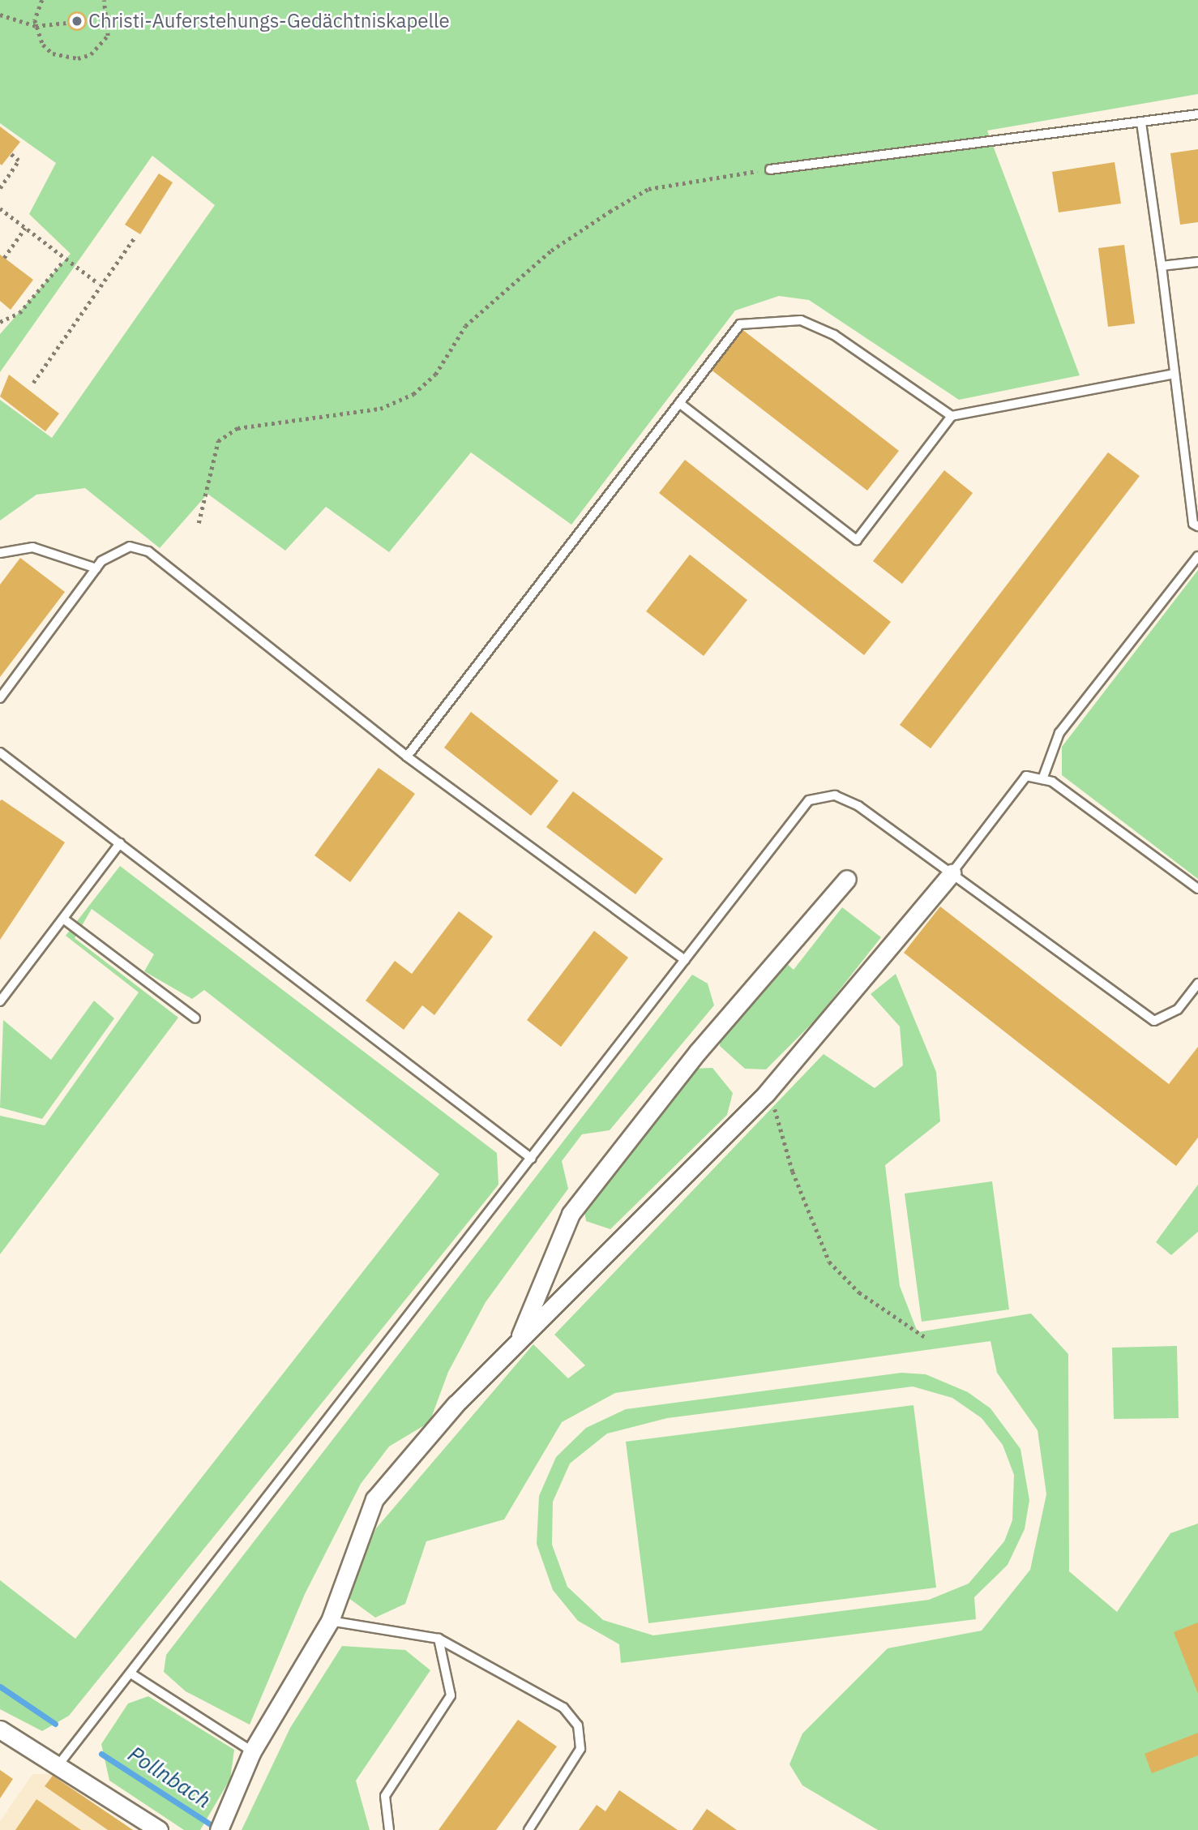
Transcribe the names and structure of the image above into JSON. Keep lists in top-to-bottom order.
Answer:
{
  "water": ["Pollnbach"],
  "places": ["Christi-Auferstehungs-Gedächtniskapelle"]
}
